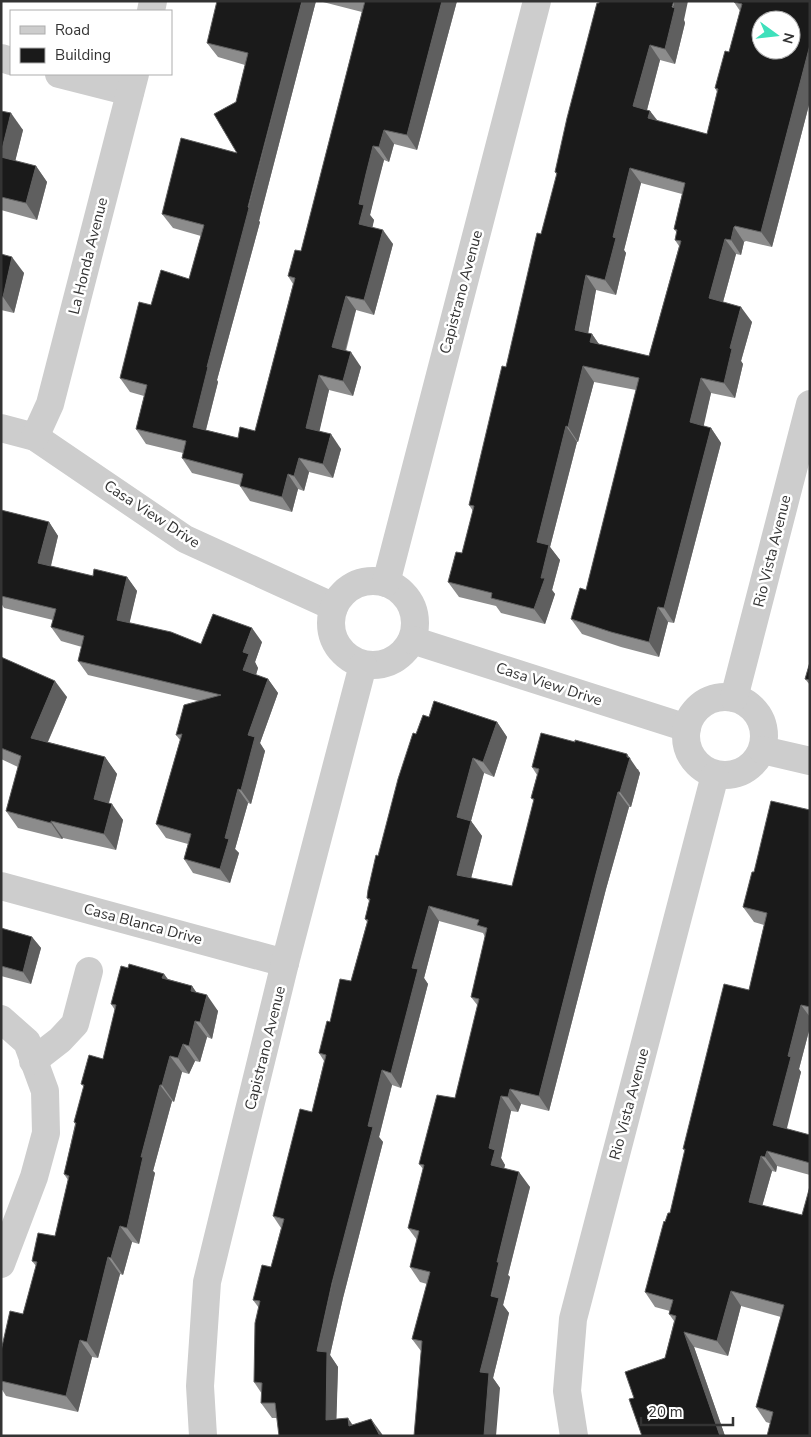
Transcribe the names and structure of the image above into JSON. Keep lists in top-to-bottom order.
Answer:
{
  "streets": {
    "street": [
      "La Honda Avenue",
      "Capistrano Avenue",
      "Casa View Drive",
      "Rio Vista Avenue",
      "Casa Blanca Drive"
    ]
  },
  "crossings": [
    ["La Honda Avenue", "Casa View Drive"],
    ["Capistrano Avenue", "Casa View Drive"],
    ["Capistrano Avenue", "Casa Blanca Drive"],
    ["Casa View Drive", "Rio Vista Avenue"]
  ],
  "legend": ["Road", "Building"],
  "scale_bar": "20 m",
  "north": "right"
}
